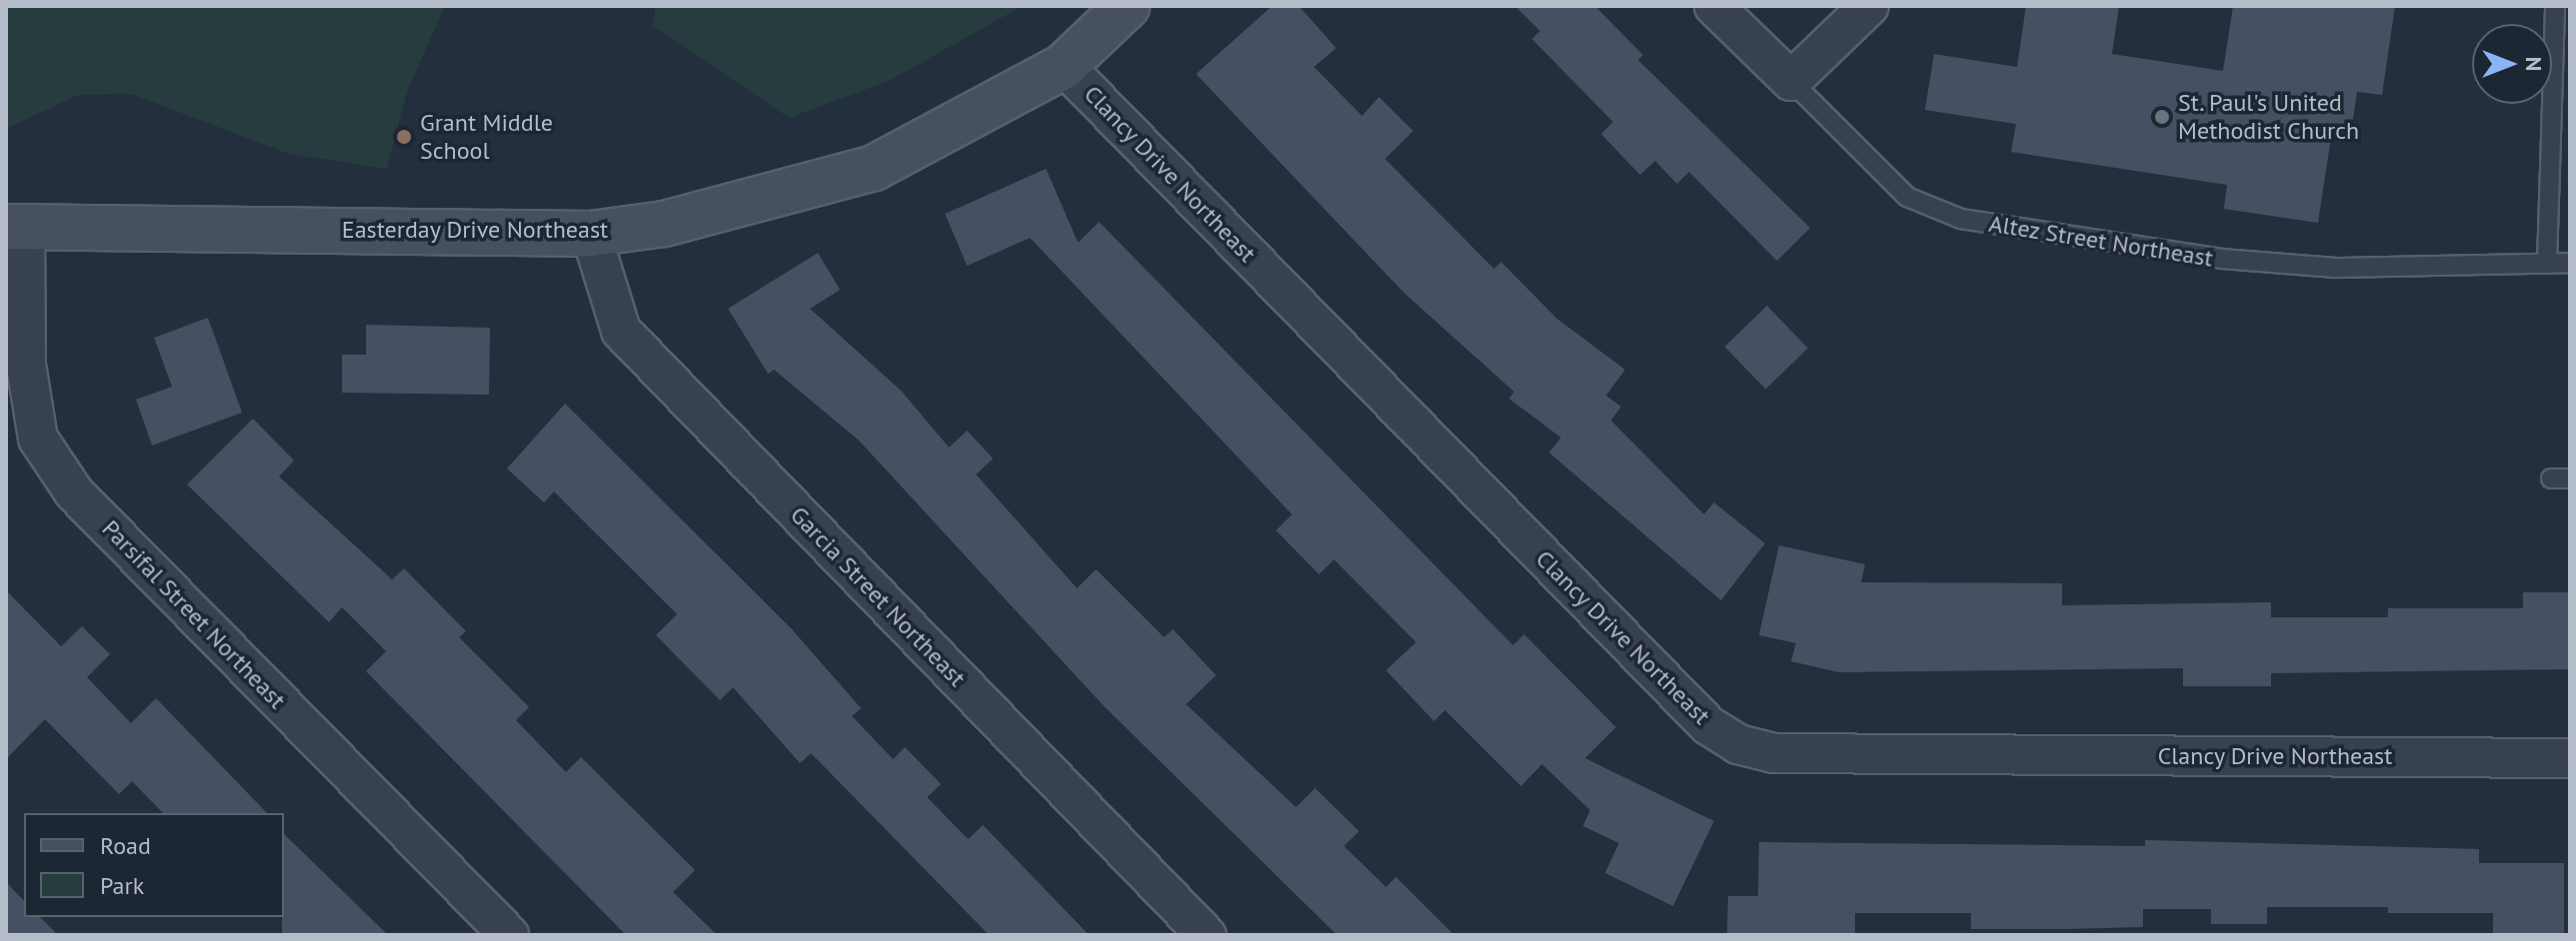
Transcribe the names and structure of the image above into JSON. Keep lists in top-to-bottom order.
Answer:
{
  "streets": {
    "street": [
      "Clancy Drive Northeast",
      "Easterday Drive Northeast",
      "Altez Street Northeast",
      "Garcia Street Northeast",
      "Parsifal Street Northeast"
    ]
  },
  "crossings": [
    ["Clancy Drive Northeast", "Easterday Drive Northeast"],
    ["Easterday Drive Northeast", "Garcia Street Northeast"],
    ["Easterday Drive Northeast", "Parsifal Street Northeast"]
  ],
  "places": ["St. Paul's United Methodist Church", "Grant Middle School"],
  "legend": ["Road", "Park"],
  "north": "right"
}
